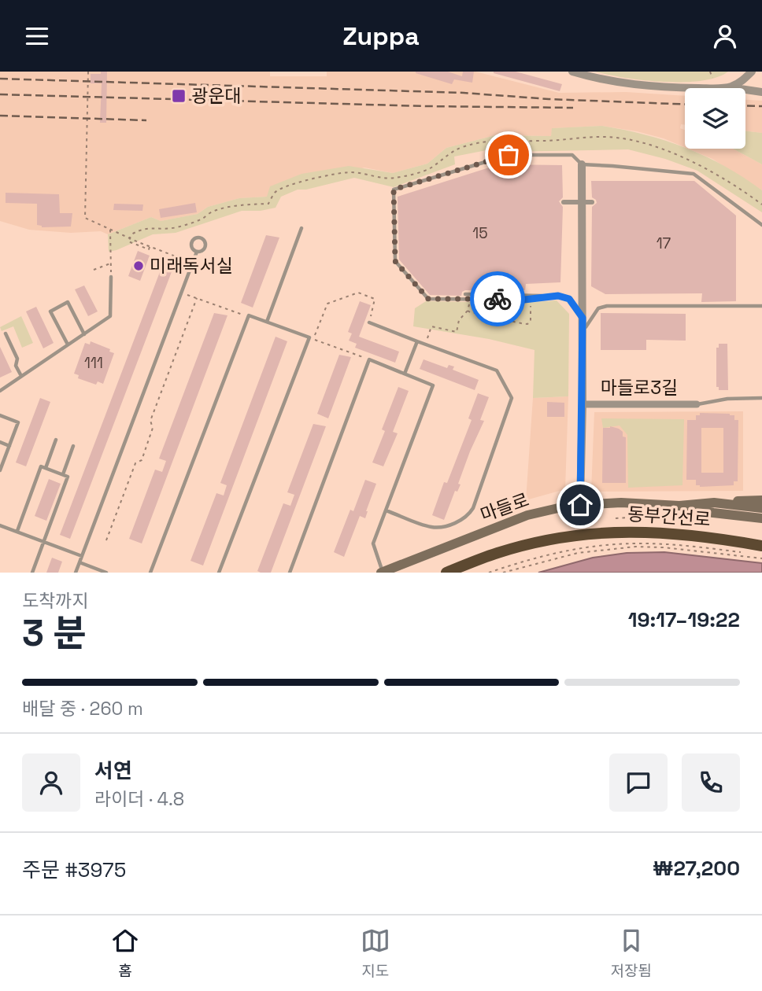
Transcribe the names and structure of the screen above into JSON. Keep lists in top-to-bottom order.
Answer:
{
  "streets": {
    "highway": ["동부간선로"],
    "main road": ["마들로"],
    "street": ["마들로3길"]
  },
  "crossings": [
    ["마들로3길", "마들로"]
  ],
  "places": {
    "transit": ["광운대"],
    "other": ["미래독서실"]
  },
  "house_numbers": ["15", "17", "111"],
  "page": {
    "header": "Zuppa",
    "heading": ["3 분", "도착까지", "19:17–19:22"],
    "panel": [
      "서연",
      "라이더 · 4.8",
      "주문 #3975",
      "₩27,200"
    ],
    "bar": "배달 중 · 260 m",
    "tabs": ["홈", "지도", "저장됨"]
  }
}
